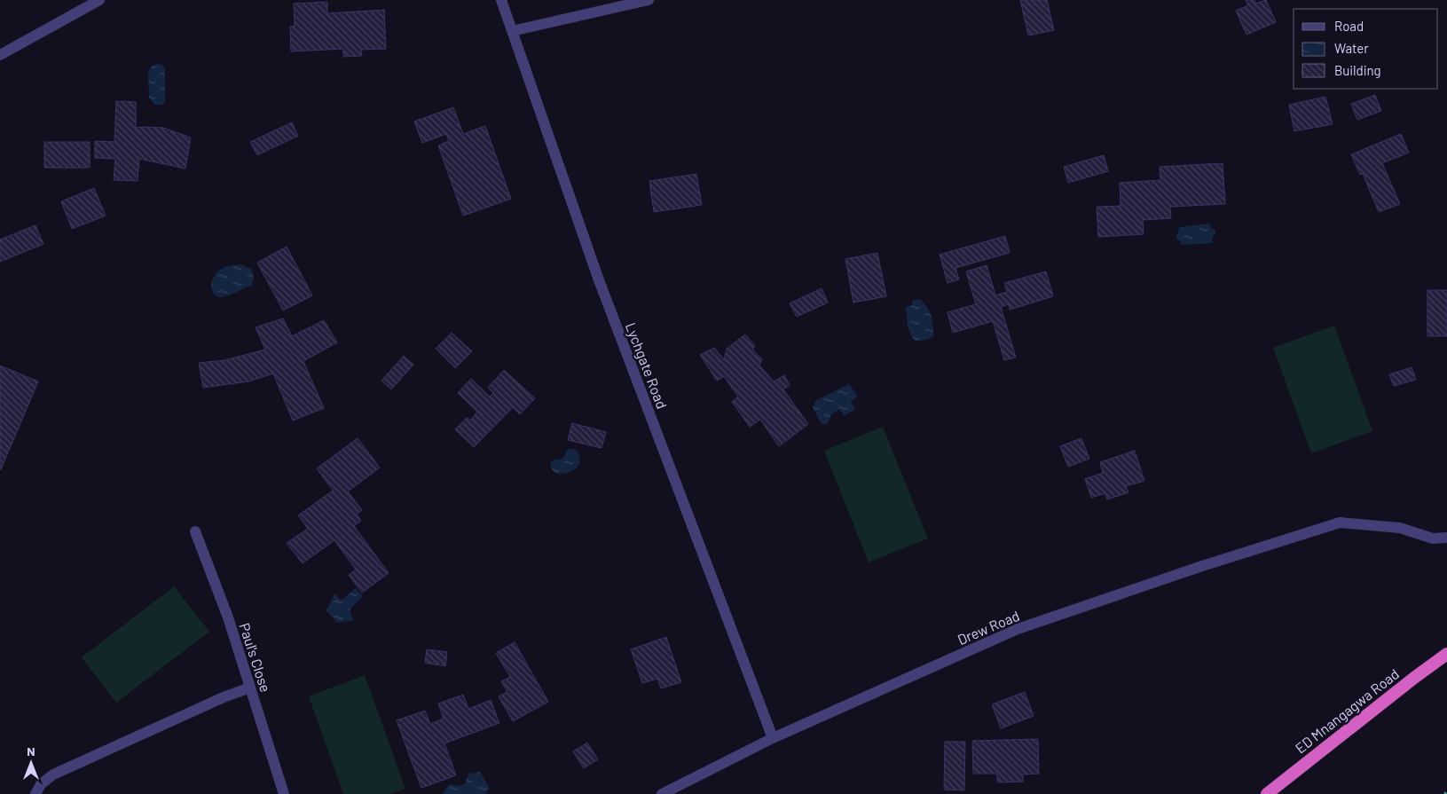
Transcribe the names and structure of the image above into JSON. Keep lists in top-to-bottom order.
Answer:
{
  "streets": {
    "highway": ["ED Mnangagwa Road"],
    "street": ["Lychgate Road", "Drew Road", "Paul's Close"]
  },
  "crossings": [
    ["Lychgate Road", "Drew Road"]
  ],
  "legend": ["Road", "Water", "Building"],
  "north": "top"
}
